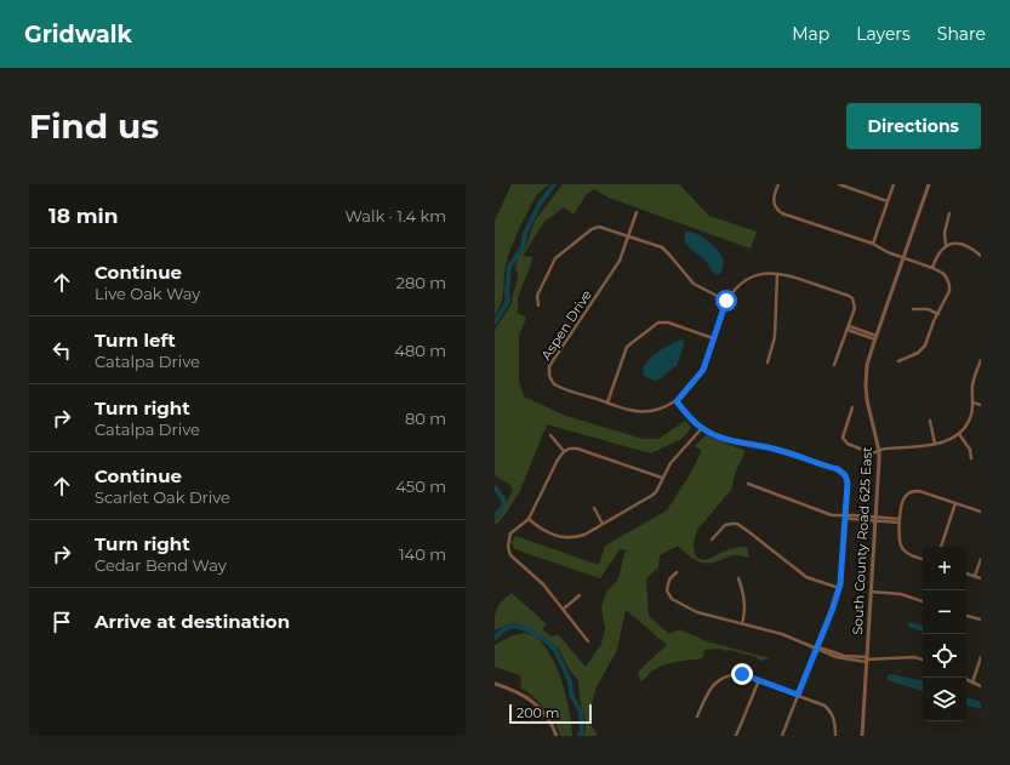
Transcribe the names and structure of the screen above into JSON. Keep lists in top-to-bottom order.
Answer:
{
  "streets": {
    "street": ["Aspen Drive", "South County Road 625 East"]
  },
  "scale_bar": "200 m",
  "page": {
    "header": "Gridwalk",
    "nav": ["Map", "Layers", "Share"],
    "buttons": "Directions",
    "title": "Find us",
    "heading": ["18 min", "Walk · 1.4 km"],
    "list": [
      ["Continue", "Live Oak Way", "280 m"],
      ["Turn left", "Catalpa Drive", "480 m"],
      ["Turn right", "Catalpa Drive", "80 m"],
      ["Continue", "Scarlet Oak Drive", "450 m"],
      ["Turn right", "Cedar Bend Way", "140 m"],
      "Arrive at destination"
    ],
    "map_buttons": ["+", "−"],
    "scale": "200 m"
  }
}
